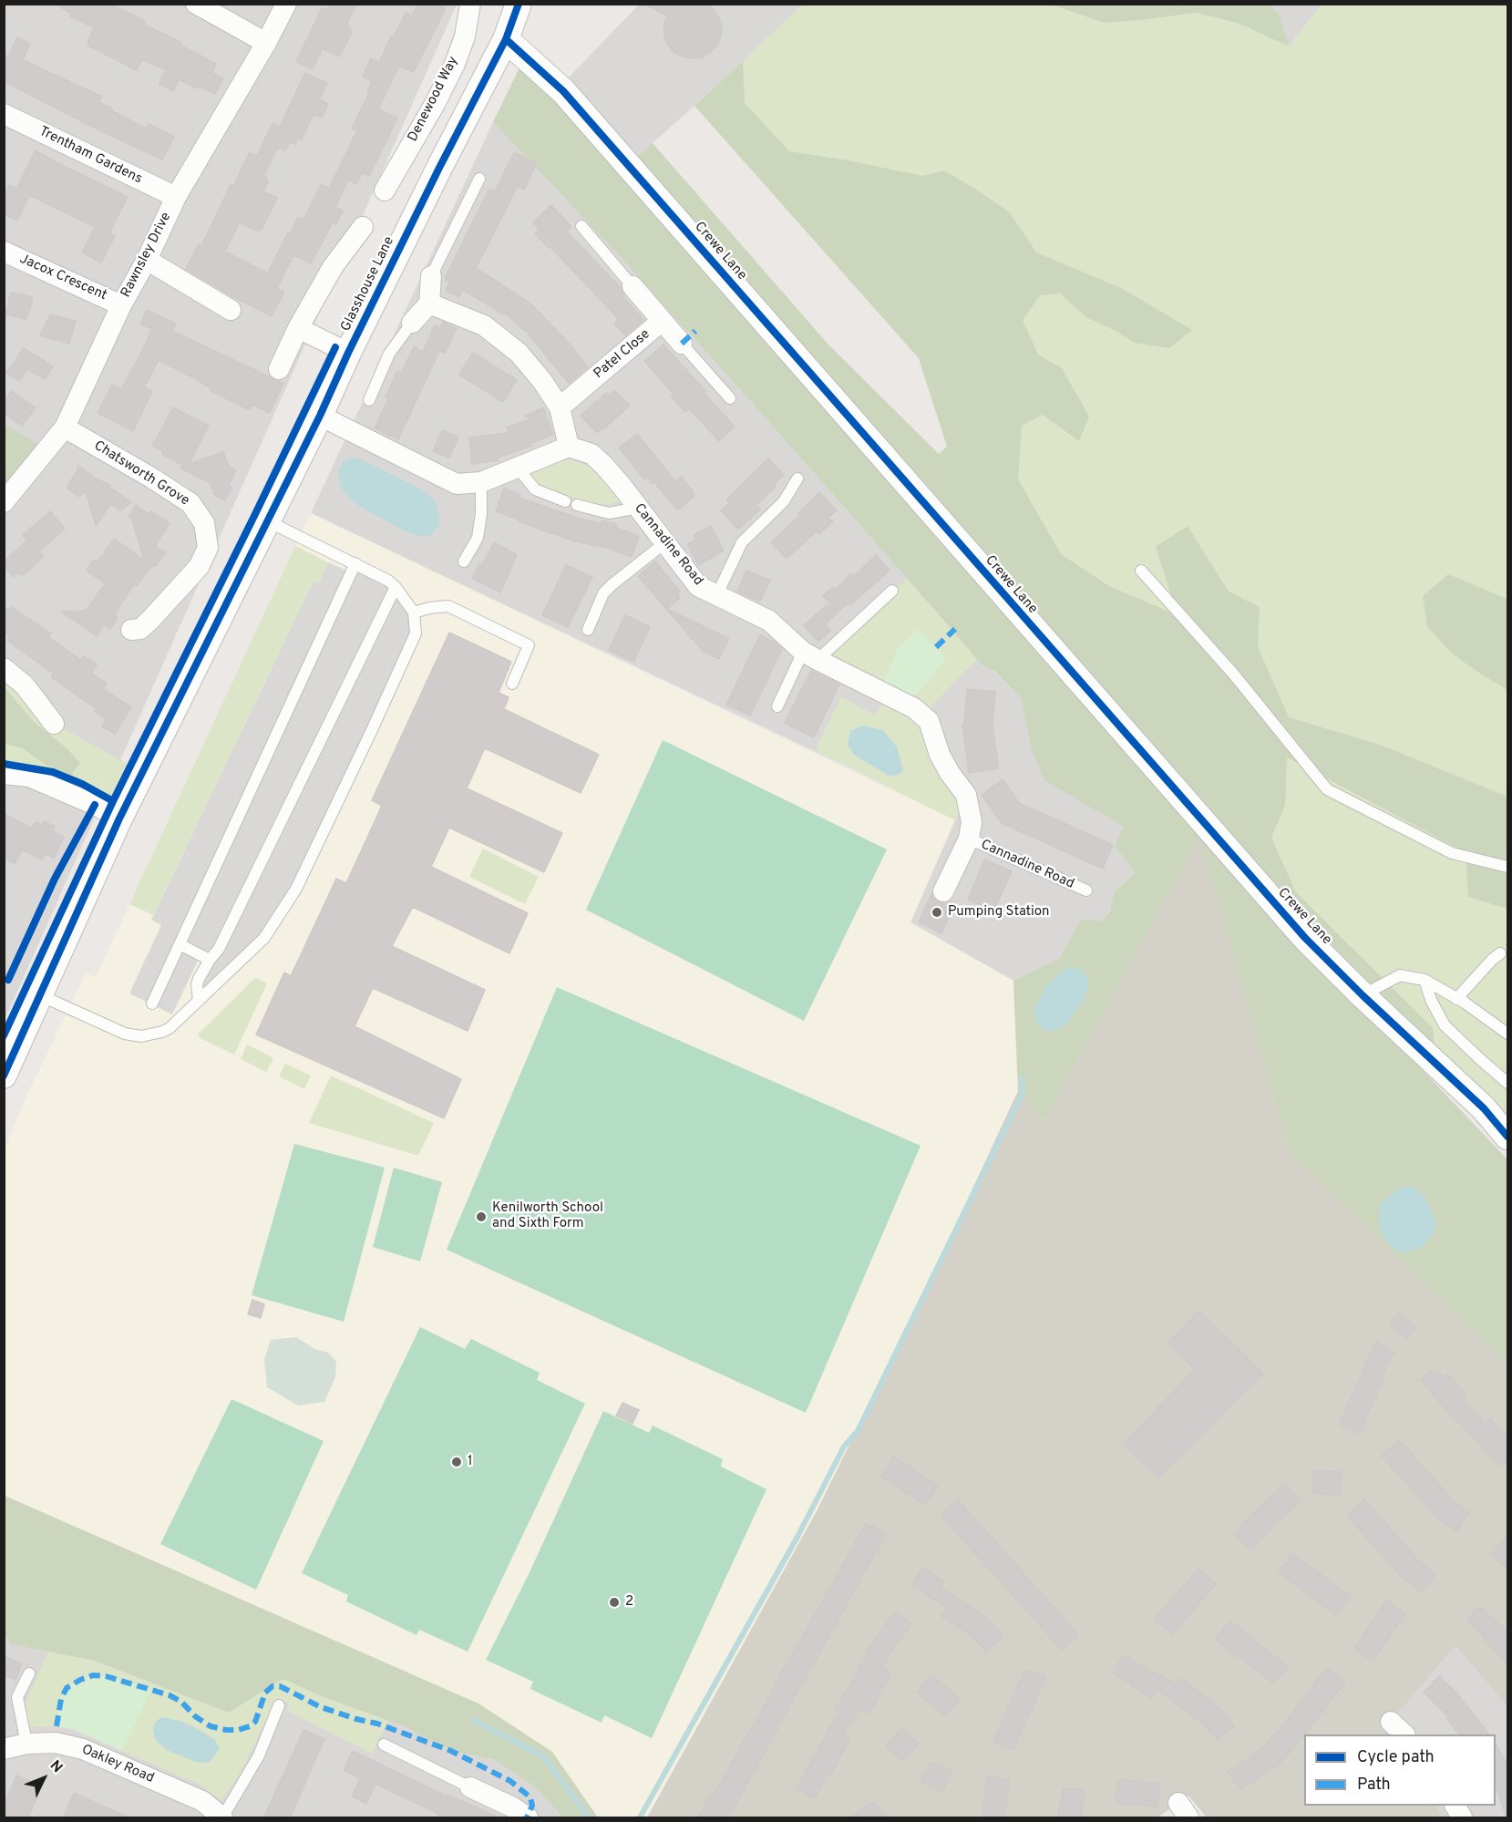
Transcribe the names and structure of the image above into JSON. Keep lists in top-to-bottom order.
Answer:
{
  "streets": {
    "street": [
      "Denewood Way",
      "Trentham Gardens",
      "Crewe Lane",
      "Rawnsley Drive",
      "Jacox Crescent",
      "Glasshouse Lane",
      "Patel Close",
      "Chatsworth Grove",
      "Cannadine Road",
      "Oakley Road"
    ]
  },
  "crossings": [
    ["Trentham Gardens", "Rawnsley Drive"],
    ["Crewe Lane", "Glasshouse Lane"],
    ["Rawnsley Drive", "Jacox Crescent"],
    ["Rawnsley Drive", "Chatsworth Grove"]
  ],
  "places": [
    "Pumping Station",
    "Kenilworth School and Sixth Form",
    "1",
    "2"
  ],
  "legend": ["Cycle path", "Path"],
  "north": "top right"
}
